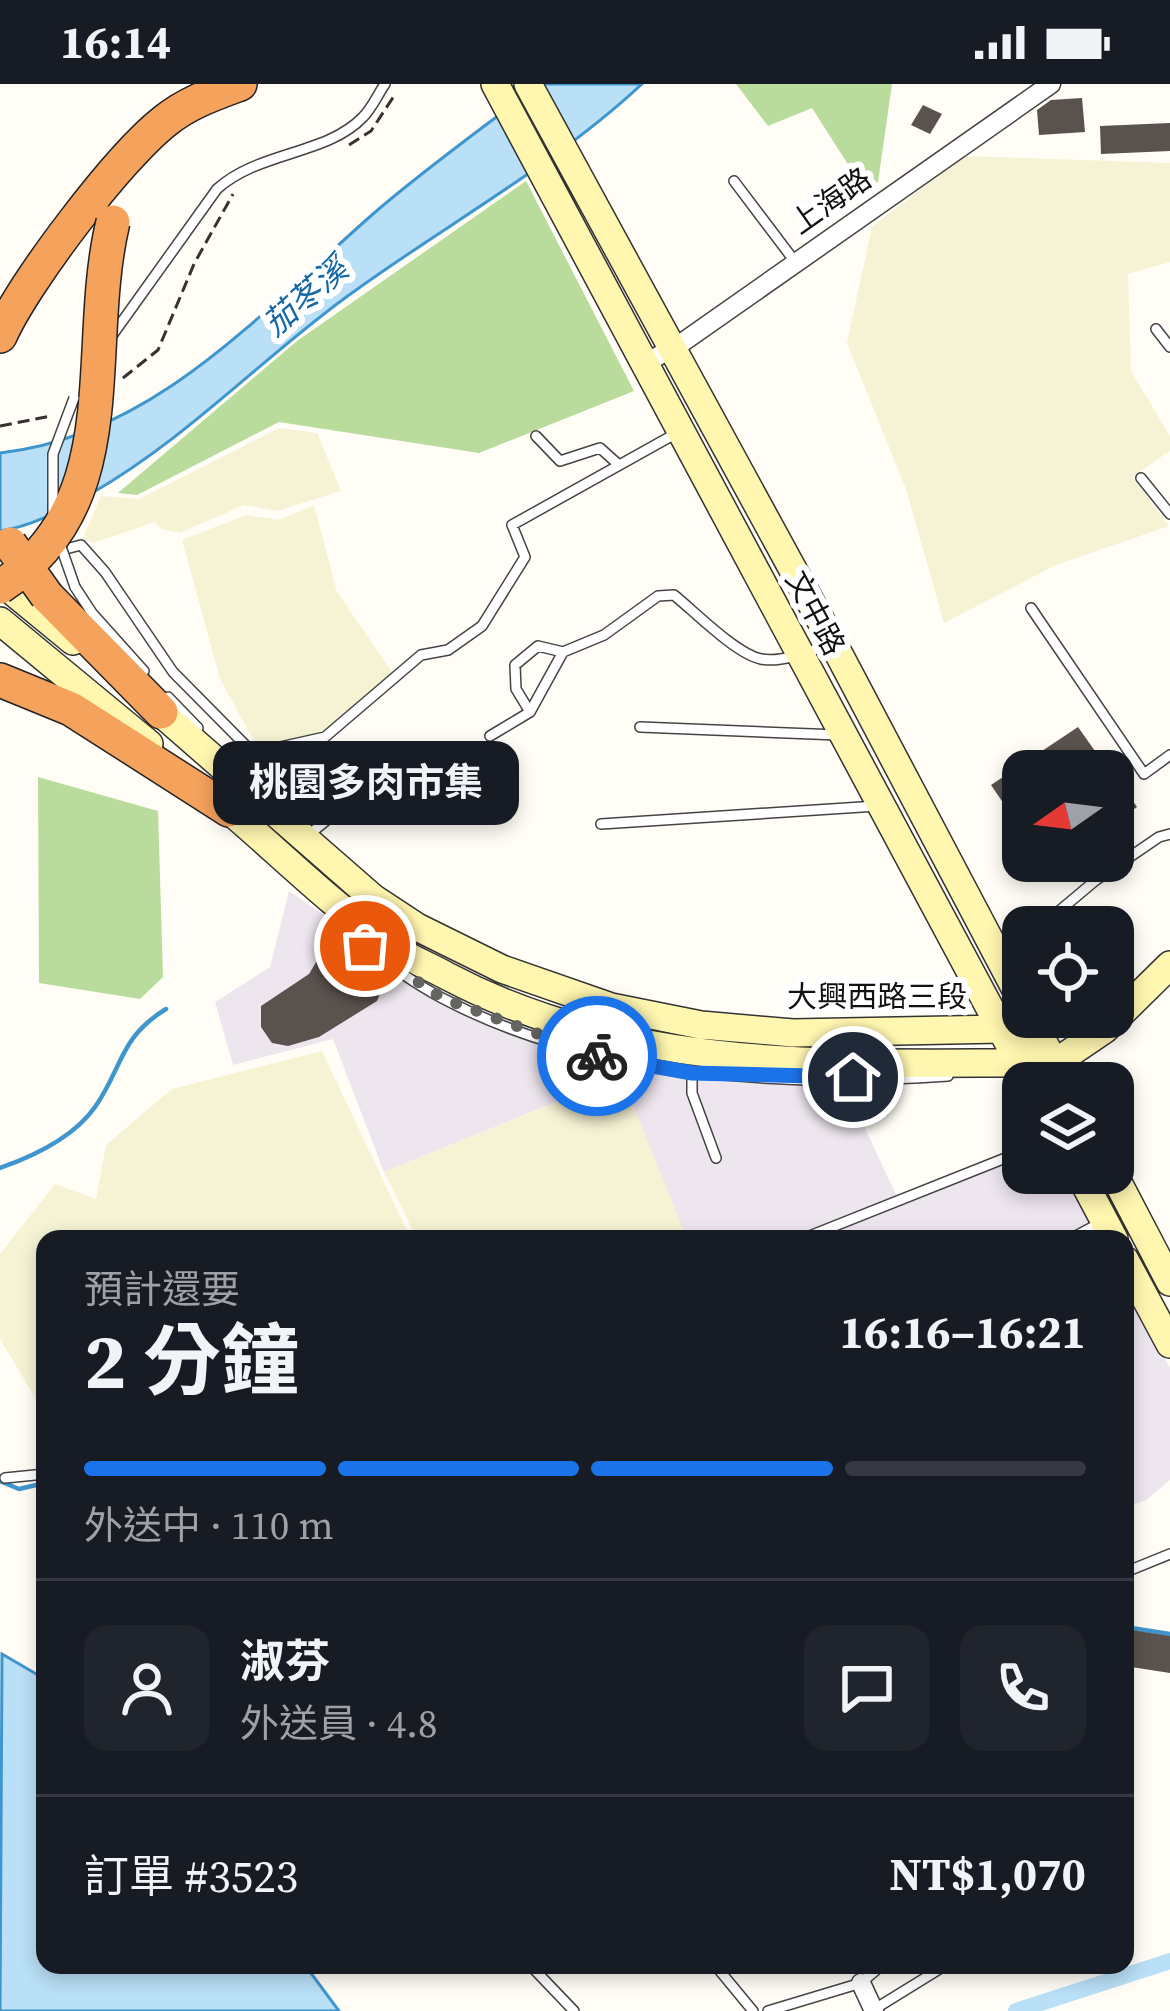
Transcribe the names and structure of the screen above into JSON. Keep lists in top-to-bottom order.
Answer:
{
  "streets": {
    "street": ["上海路", "文中路", "大興西路三段"]
  },
  "crossings": [
    ["上海路", "文中路"],
    ["文中路", "大興西路三段"]
  ],
  "water": ["茄苳溪"],
  "places": ["桃園多肉市集"],
  "north": "left",
  "page": {
    "status": "16:14",
    "bubble": "桃園多肉市集",
    "heading": ["2 分鐘", "預計還要", "16:16–16:21"],
    "panel": [
      "淑芬",
      "外送員 · 4.8",
      "訂單 #3523",
      "NT$1,070"
    ],
    "bar": "外送中 · 110 m"
  }
}
